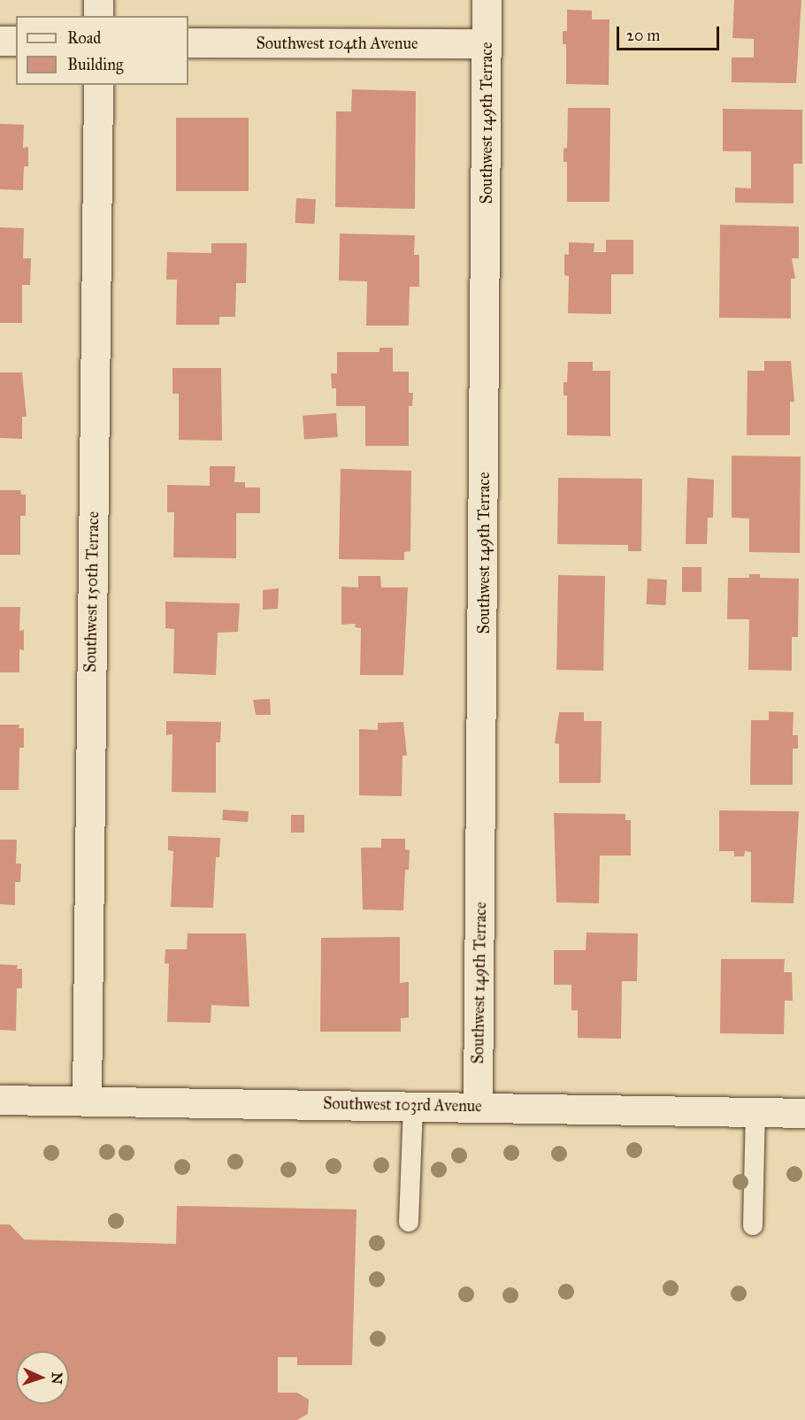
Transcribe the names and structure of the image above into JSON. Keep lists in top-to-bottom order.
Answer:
{
  "streets": {
    "street": [
      "Southwest 104th Avenue",
      "Southwest 149th Terrace",
      "Southwest 150th Terrace",
      "Southwest 103rd Avenue"
    ]
  },
  "crossings": [
    ["Southwest 104th Avenue", "Southwest 149th Terrace"],
    ["Southwest 149th Terrace", "Southwest 103rd Avenue"],
    ["Southwest 150th Terrace", "Southwest 103rd Avenue"]
  ],
  "legend": ["Road", "Building"],
  "scale_bar": "20 m",
  "north": "right"
}
